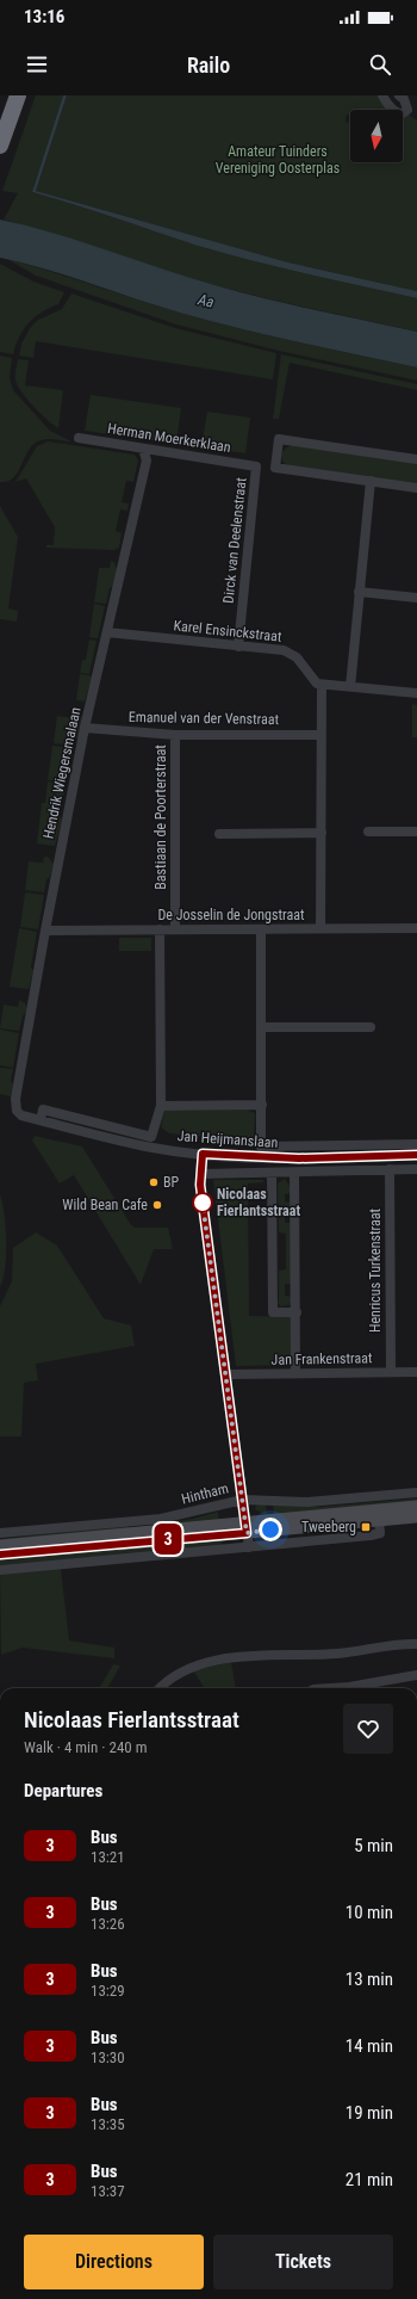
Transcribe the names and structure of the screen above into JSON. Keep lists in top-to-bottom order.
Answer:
{
  "streets": {
    "street": [
      "Herman Moerkerklaan",
      "Dirck van Deelenstraat",
      "Karel Ensinckstraat",
      "Emanuel van der Venstraat",
      "Hendrik Wiegersmalaan",
      "Bastiaan de Poorterstraat",
      "De Josselin de Jongstraat",
      "Jan Heijmanslaan",
      "Henricus Turkenstraat",
      "Jan Frankenstraat",
      "Hintham"
    ]
  },
  "crossings": [
    ["Herman Moerkerklaan", "Dirck van Deelenstraat"],
    ["Herman Moerkerklaan", "Hendrik Wiegersmalaan"],
    ["Dirck van Deelenstraat", "Karel Ensinckstraat"],
    ["Karel Ensinckstraat", "Hendrik Wiegersmalaan"],
    ["Emanuel van der Venstraat", "Hendrik Wiegersmalaan"],
    ["Emanuel van der Venstraat", "Bastiaan de Poorterstraat"],
    ["Hendrik Wiegersmalaan", "De Josselin de Jongstraat"],
    ["Hendrik Wiegersmalaan", "Jan Heijmanslaan"],
    ["Bastiaan de Poorterstraat", "De Josselin de Jongstraat"],
    ["Jan Heijmanslaan", "Henricus Turkenstraat"],
    ["Henricus Turkenstraat", "Jan Frankenstraat"]
  ],
  "water": ["Aa"],
  "parks": ["Amateur Tuinders Vereniging Oosterplas"],
  "places": {
    "other": ["BP", "Nicolaas Fierlantsstraat", "Wild Bean Cafe"],
    "transit": ["Tweeberg"]
  },
  "lines": ["bus line 3"],
  "north": "bottom",
  "page": {
    "status": "13:16",
    "header": "Railo",
    "on_map": "3",
    "heading": [
      ["Nicolaas Fierlantsstraat", "Walk · 4 min · 240 m"],
      "Departures"
    ],
    "list": [
      {
        "mark": "3",
        "name": "Bus",
        "note": "13:21",
        "value": "5 min"
      },
      {
        "mark": "3",
        "name": "Bus",
        "note": "13:26",
        "value": "10 min"
      },
      {
        "mark": "3",
        "name": "Bus",
        "note": "13:29",
        "value": "13 min"
      },
      {
        "mark": "3",
        "name": "Bus",
        "note": "13:30",
        "value": "14 min"
      },
      {
        "mark": "3",
        "name": "Bus",
        "note": "13:35",
        "value": "19 min"
      },
      {
        "mark": "3",
        "name": "Bus",
        "note": "13:37",
        "value": "21 min"
      }
    ],
    "buttons": ["Directions", "Tickets"]
  }
}
